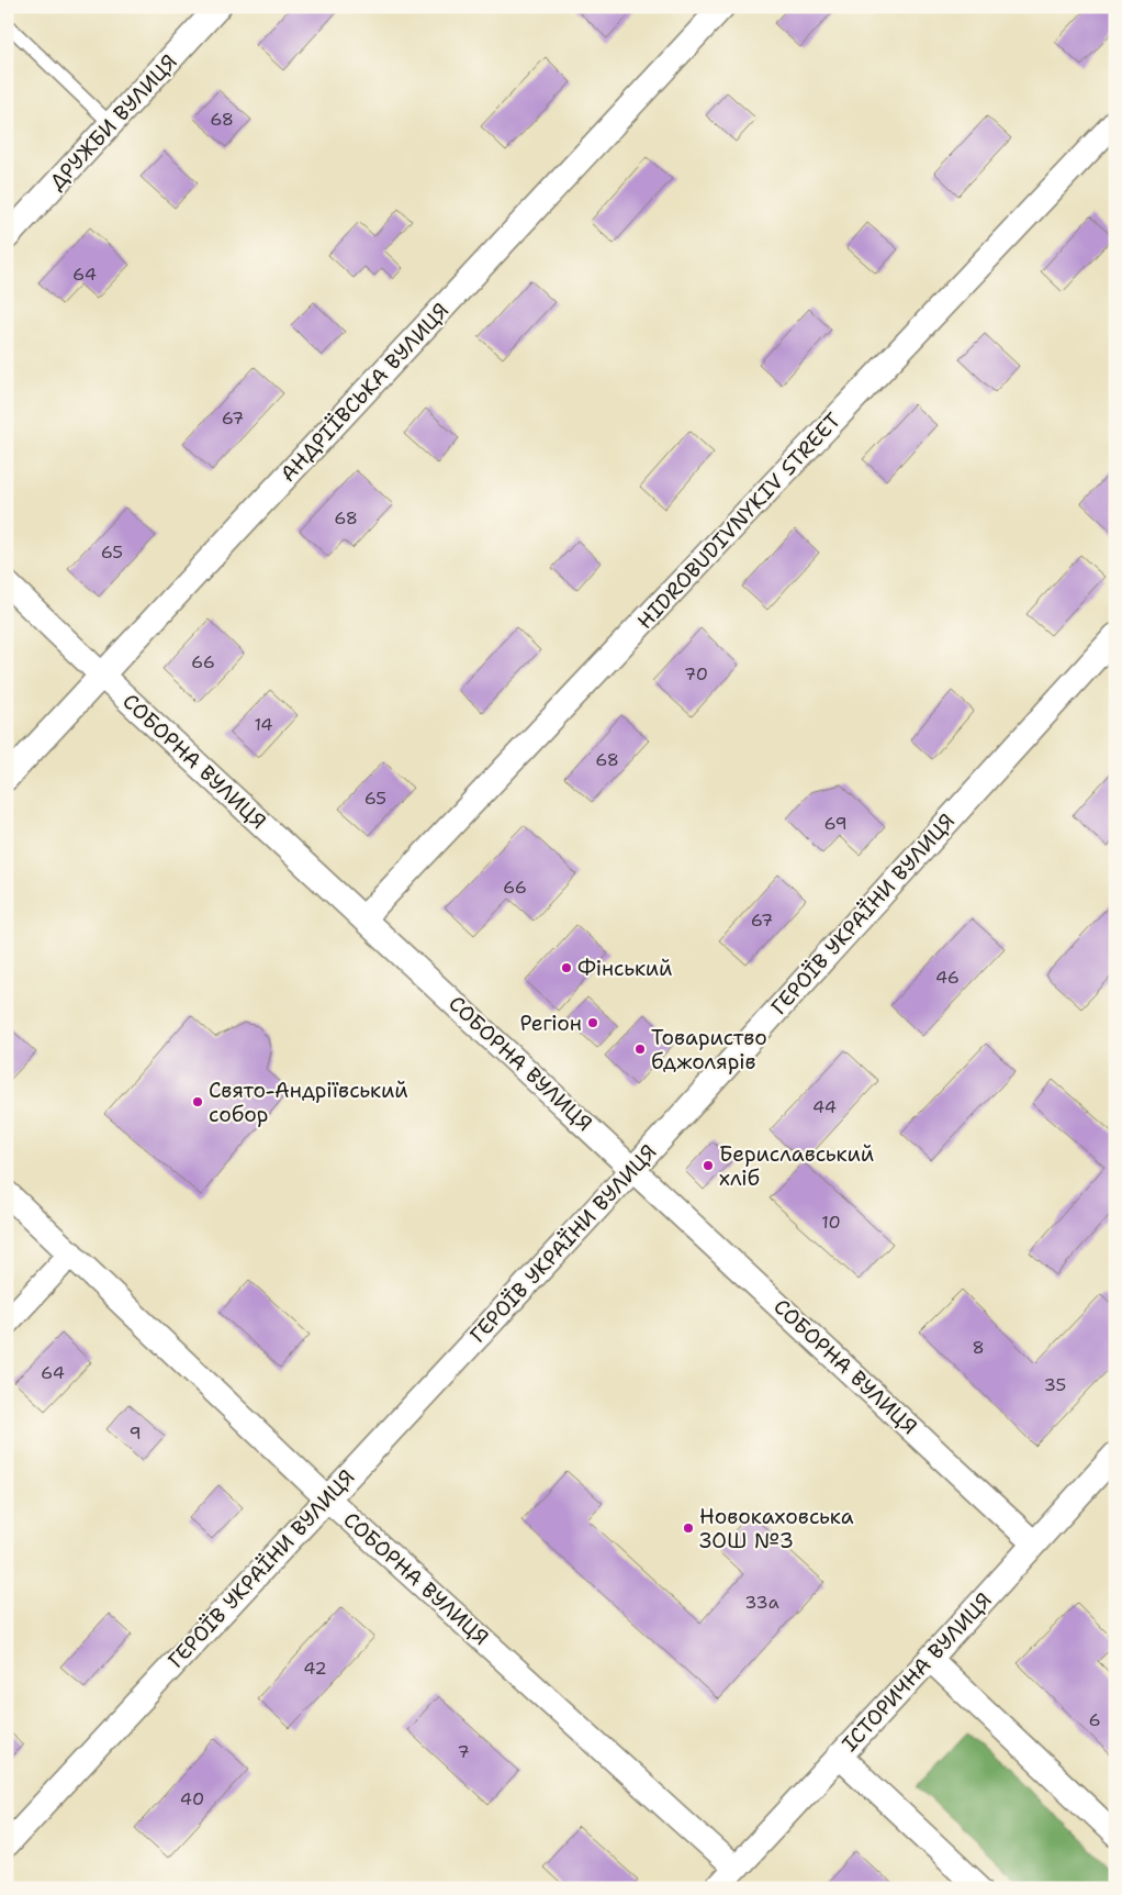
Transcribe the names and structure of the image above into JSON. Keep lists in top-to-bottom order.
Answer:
{
  "streets": {
    "street": [
      "ДРУЖБИ ВУЛИЦЯ",
      "АНДРІЇВСЬКА ВУЛИЦЯ",
      "HIDROBUDIVNYKIV STREET",
      "СОБОРНА ВУЛИЦЯ",
      "ГЕРОЇВ УКРАЇНИ ВУЛИЦЯ",
      "ІСТОРИЧНА ВУЛИЦЯ"
    ]
  },
  "crossings": [
    ["АНДРІЇВСЬКА ВУЛИЦЯ", "СОБОРНА ВУЛИЦЯ"],
    ["HIDROBUDIVNYKIV STREET", "СОБОРНА ВУЛИЦЯ"],
    ["СОБОРНА ВУЛИЦЯ", "ГЕРОЇВ УКРАЇНИ ВУЛИЦЯ"],
    ["СОБОРНА ВУЛИЦЯ", "ІСТОРИЧНА ВУЛИЦЯ"]
  ],
  "places": [
    "Фінський",
    "Регіон",
    "Товариство бджолярів",
    "Свято-Андріївський собор",
    "Бериславський хліб",
    "Новокаховська ЗОШ №3"
  ],
  "house_numbers": [
    "68",
    "64",
    "67",
    "68",
    "65",
    "66",
    "70",
    "14",
    "68",
    "65",
    "69",
    "66",
    "67",
    "46",
    "44",
    "10",
    "8",
    "64",
    "35",
    "9",
    "33а",
    "42",
    "6",
    "7",
    "40"
  ]
}
